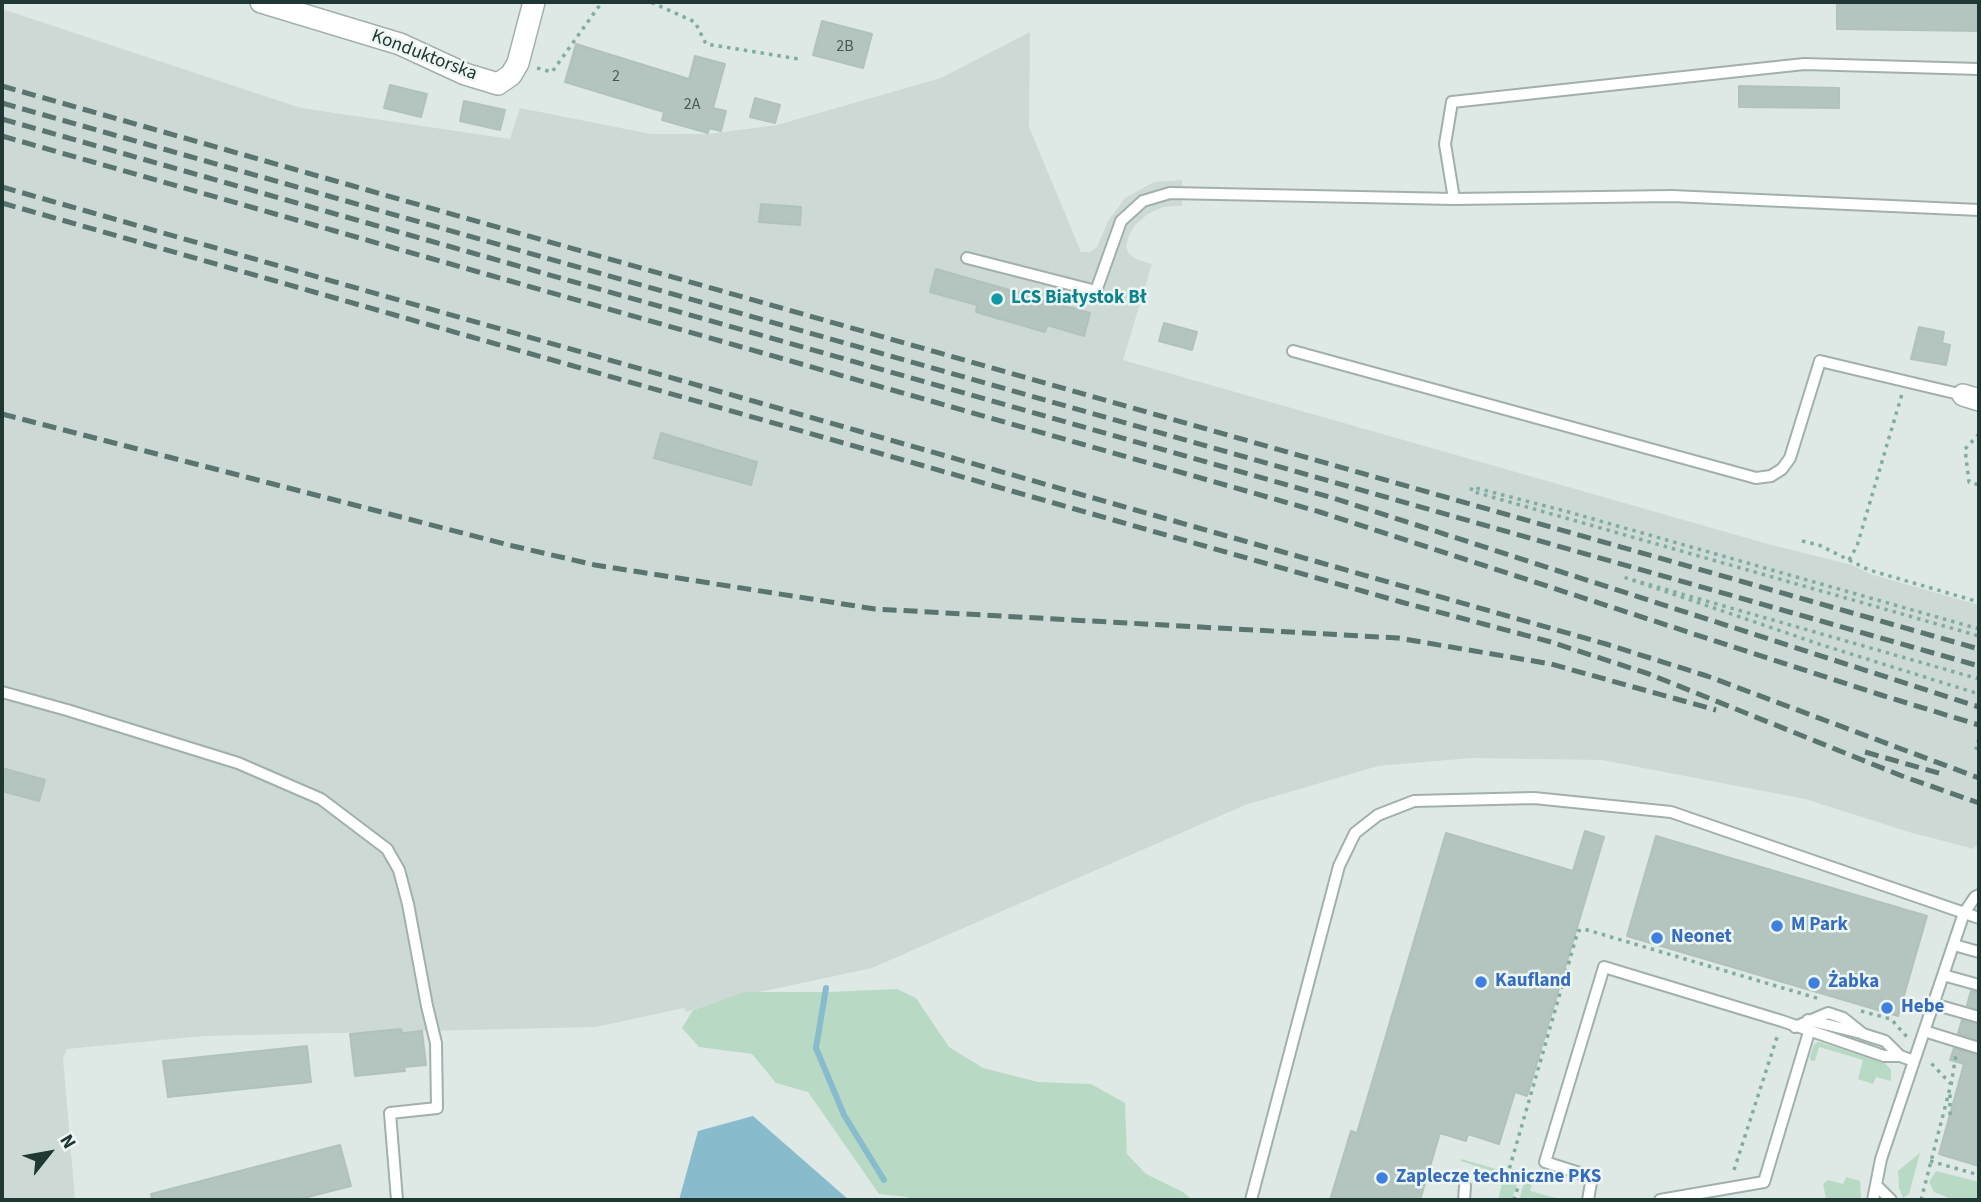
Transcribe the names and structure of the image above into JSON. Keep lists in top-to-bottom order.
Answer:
{
  "streets": {
    "street": ["Konduktorska"]
  },
  "places": [
    "LCS Białystok Bł",
    "M Park",
    "Neonet",
    "Kaufland",
    "Żabka",
    "Hebe",
    "Zaplecze techniczne PKS"
  ],
  "house_numbers": ["2B", "2", "2A"],
  "north": "top right"
}
